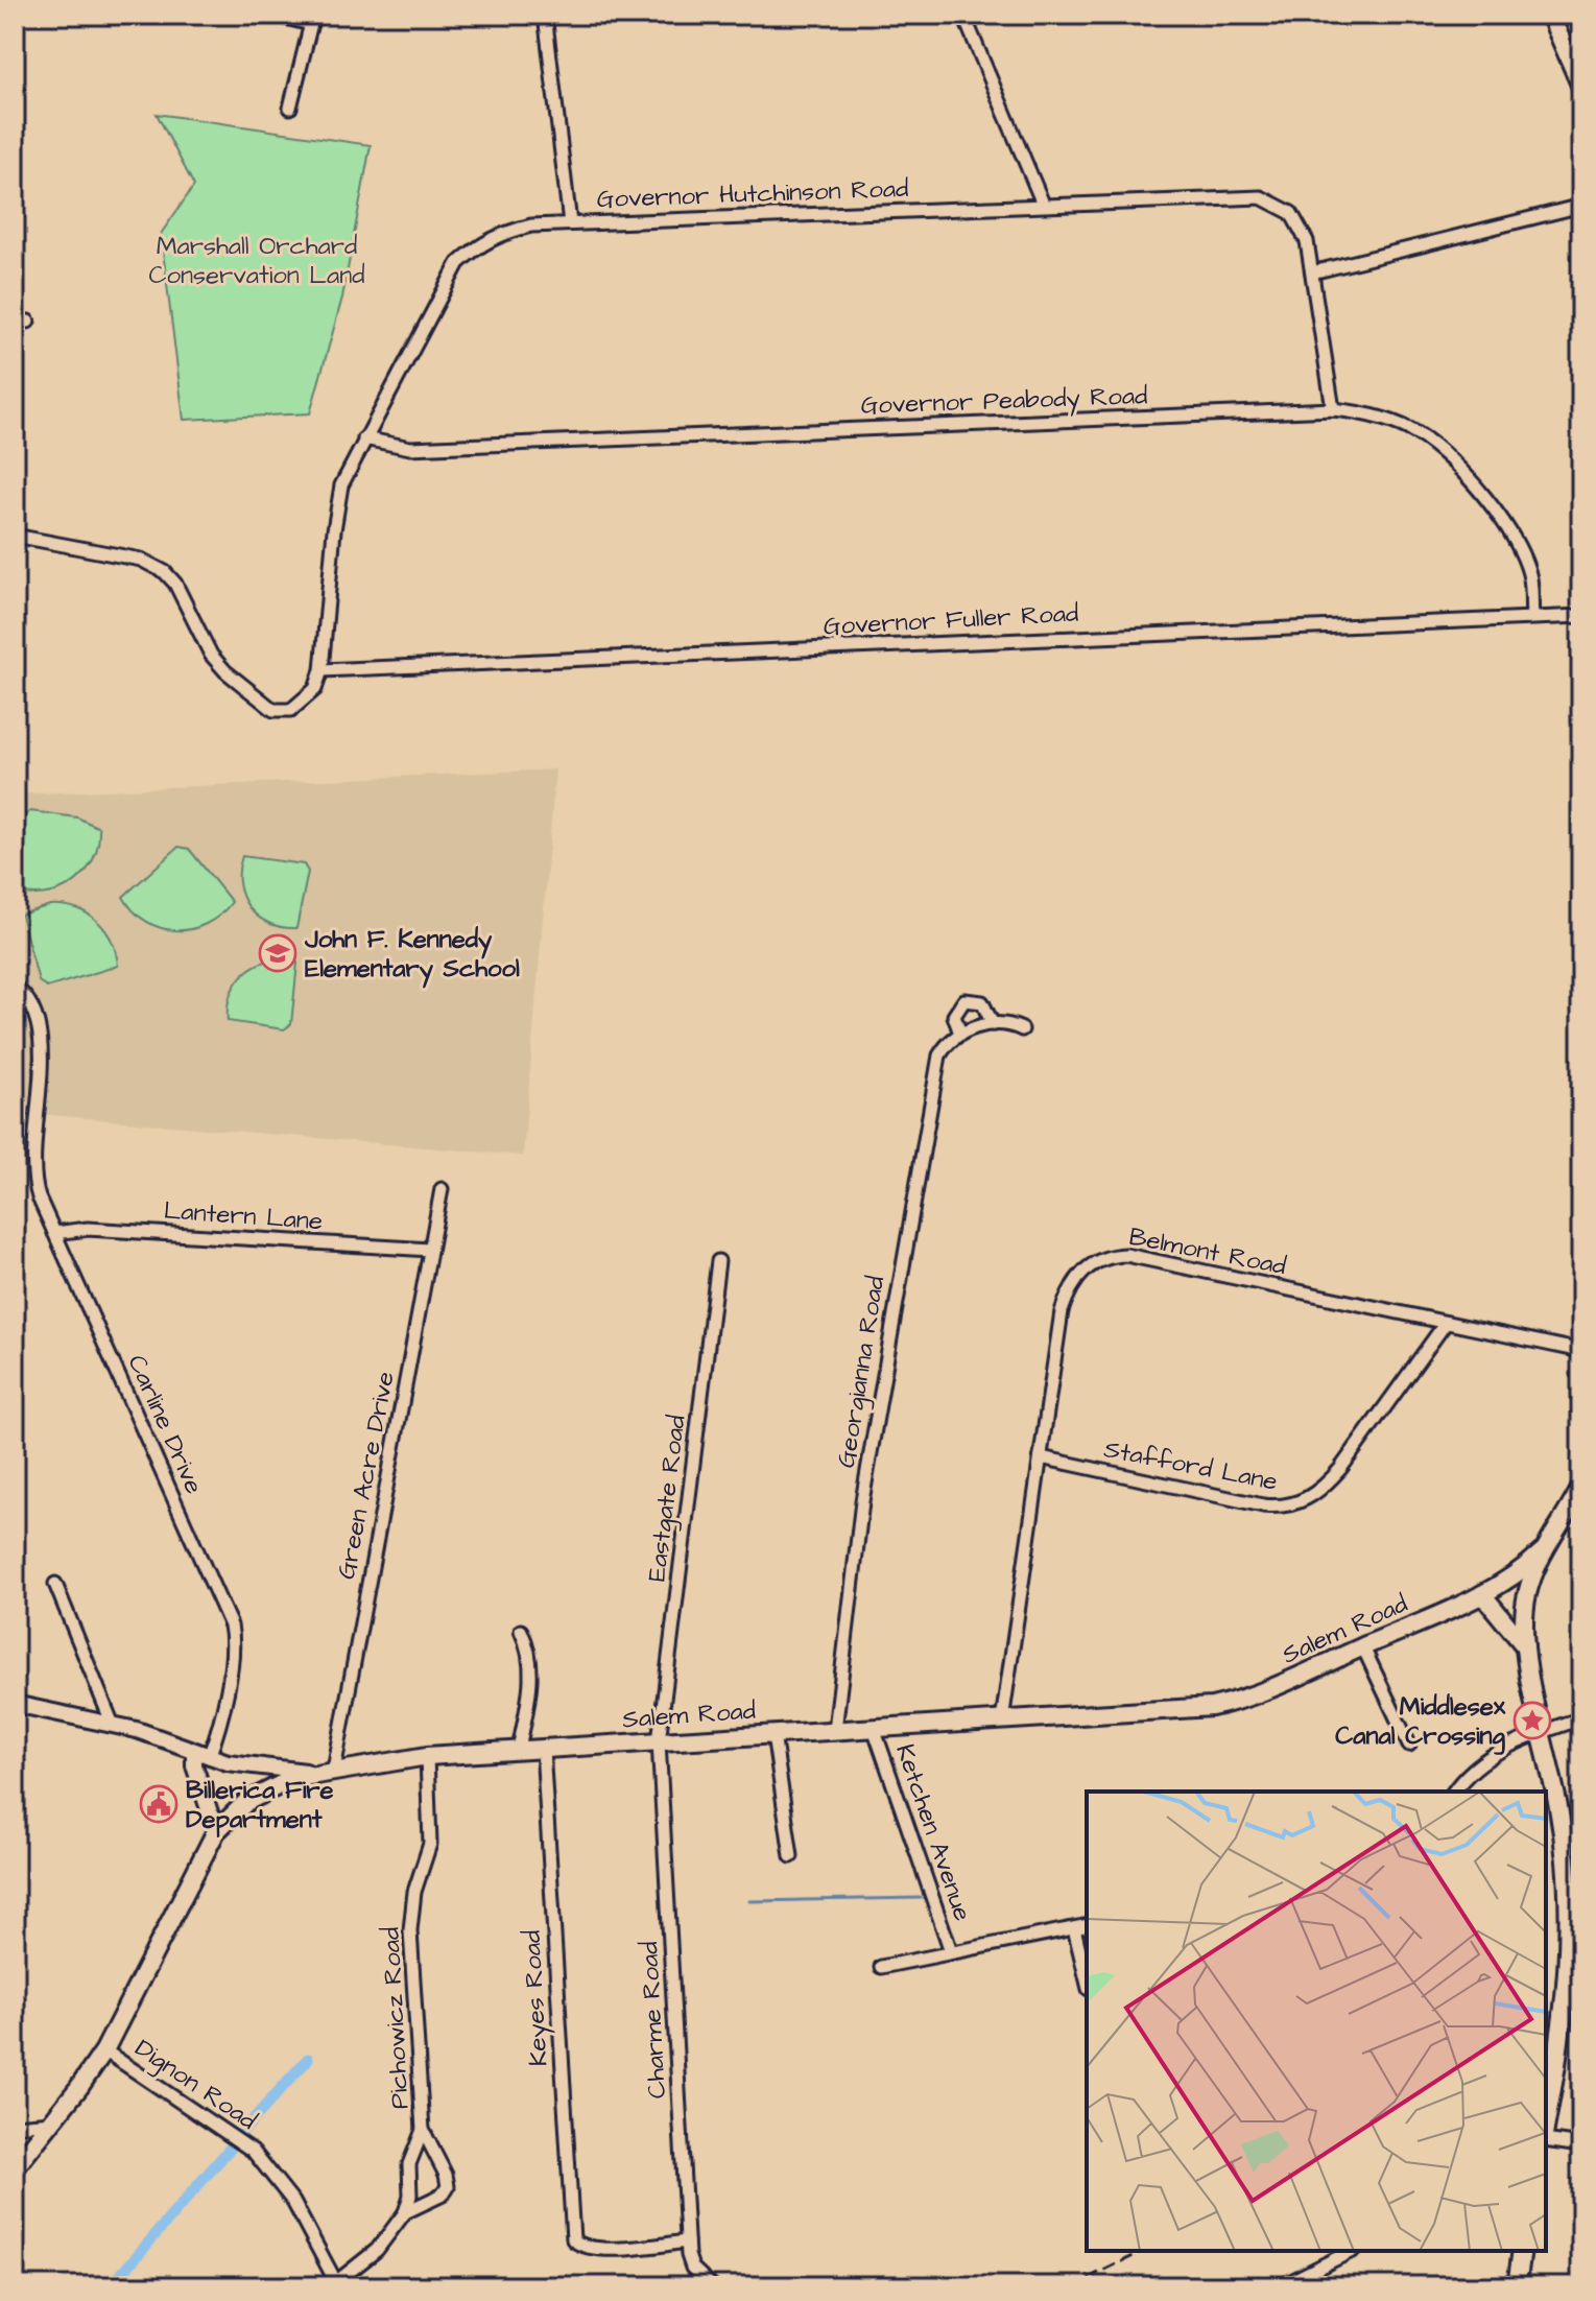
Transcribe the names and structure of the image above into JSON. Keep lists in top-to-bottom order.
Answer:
{
  "streets": {
    "main road": ["Salem Road"],
    "street": [
      "Governor Hutchinson Road",
      "Governor Peabody Road",
      "Governor Fuller Road",
      "Lantern Lane",
      "Belmont Road",
      "Georgianna Road",
      "Carline Drive",
      "Stafford Lane",
      "Green Acre Drive",
      "Eastgate Road",
      "Ketchen Avenue",
      "Keyes Road",
      "Pichowicz Road",
      "Charme Road",
      "Dignon Road"
    ]
  },
  "crossings": [
    ["Governor Hutchinson Road", "Governor Peabody Road"],
    ["Governor Hutchinson Road", "Governor Fuller Road"],
    ["Governor Peabody Road", "Governor Fuller Road"],
    ["Lantern Lane", "Carline Drive"],
    ["Lantern Lane", "Green Acre Drive"],
    ["Belmont Road", "Stafford Lane"],
    ["Belmont Road", "Salem Road"],
    ["Georgianna Road", "Salem Road"],
    ["Green Acre Drive", "Salem Road"],
    ["Eastgate Road", "Salem Road"],
    ["Eastgate Road", "Charme Road"],
    ["Salem Road", "Ketchen Avenue"],
    ["Salem Road", "Keyes Road"],
    ["Salem Road", "Pichowicz Road"],
    ["Salem Road", "Charme Road"],
    ["Salem Road", "Dignon Road"],
    ["Keyes Road", "Charme Road"],
    ["Pichowicz Road", "Dignon Road"]
  ],
  "parks": ["Marshall Orchard Conservation Land"],
  "places": {
    "school or university": ["John F. Kennedy Elementary School"],
    "place": ["Middlesex Canal Crossing"],
    "public building": ["Billerica Fire Department"]
  }
}
